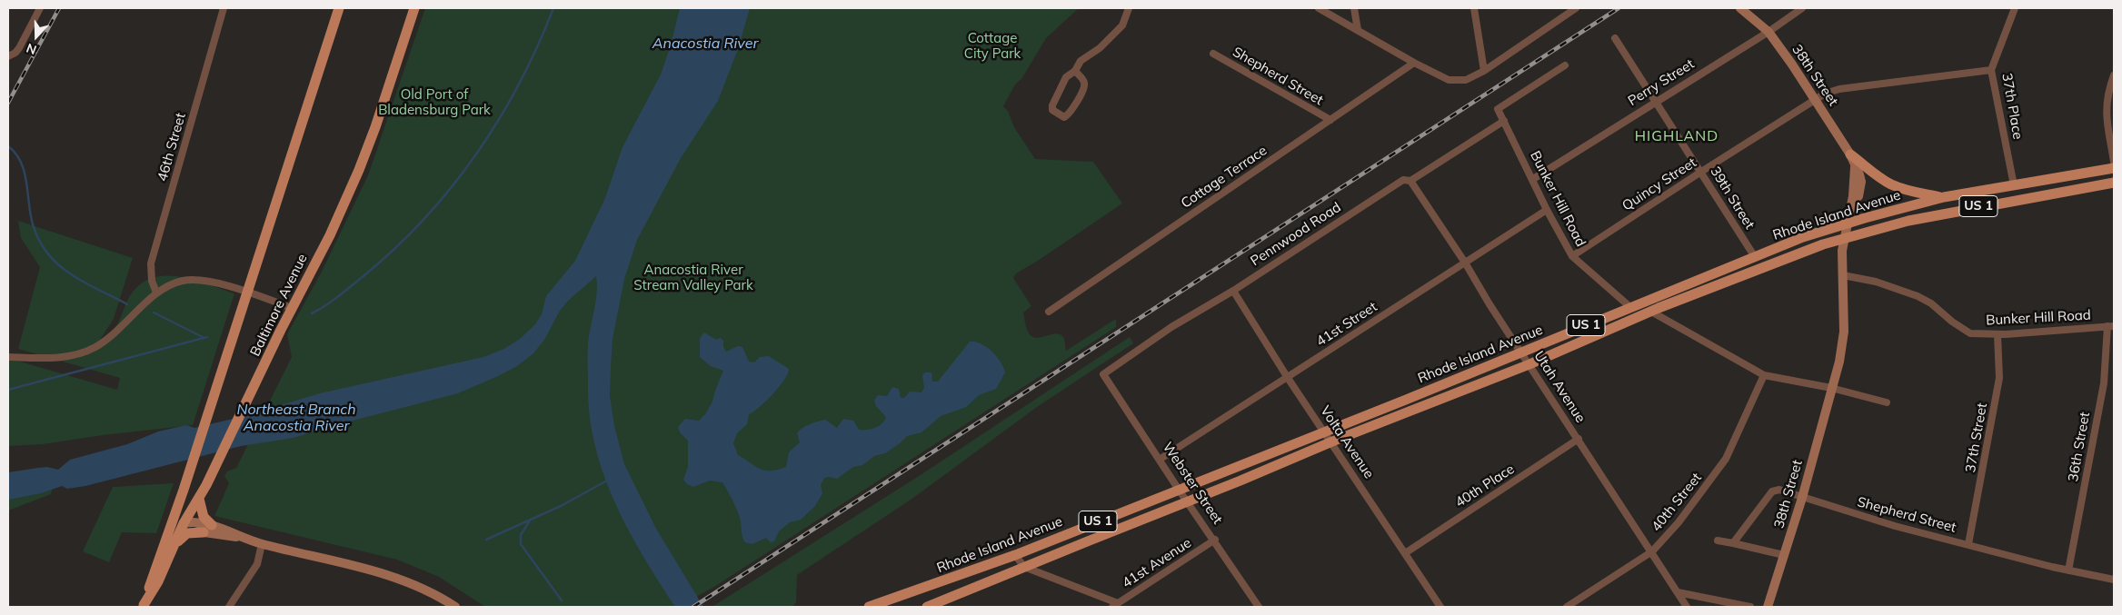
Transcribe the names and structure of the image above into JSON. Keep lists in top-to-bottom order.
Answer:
{
  "streets": {
    "main road": [
      "38th Street",
      "US 1",
      "Rhode Island Avenue",
      "Baltimore Avenue"
    ],
    "street": [
      "Shepherd Street",
      "Perry Street",
      "37th Place",
      "46th Street",
      "Cottage Terrace",
      "Quincy Street",
      "39th Street",
      "Bunker Hill Road",
      "Pennwood Road",
      "41st Street",
      "Utah Avenue",
      "37th Street",
      "Volta Avenue",
      "36th Street",
      "Webster Street",
      "40th Place",
      "40th Street",
      "41st Avenue"
    ]
  },
  "crossings": [
    ["38th Street", "Shepherd Street"],
    ["38th Street", "Perry Street"],
    ["38th Street", "Quincy Street"],
    ["38th Street", "Bunker Hill Road"],
    ["38th Street", "Rhode Island Avenue"],
    ["Shepherd Street", "Cottage Terrace"],
    ["Shepherd Street", "37th Street"],
    ["Shepherd Street", "36th Street"],
    ["Perry Street", "39th Street"],
    ["Perry Street", "Bunker Hill Road"],
    ["37th Place", "Quincy Street"],
    ["37th Place", "Rhode Island Avenue"],
    ["Quincy Street", "39th Street"],
    ["Quincy Street", "Bunker Hill Road"],
    ["39th Street", "Rhode Island Avenue"],
    ["Bunker Hill Road", "Rhode Island Avenue"],
    ["Bunker Hill Road", "Pennwood Road"],
    ["Bunker Hill Road", "41st Street"],
    ["Bunker Hill Road", "37th Street"],
    ["Bunker Hill Road", "36th Street"],
    ["Rhode Island Avenue", "Utah Avenue"],
    ["Rhode Island Avenue", "Volta Avenue"],
    ["Rhode Island Avenue", "Webster Street"],
    ["Pennwood Road", "Utah Avenue"],
    ["Pennwood Road", "Volta Avenue"],
    ["Pennwood Road", "Webster Street"],
    ["41st Street", "Utah Avenue"],
    ["41st Street", "Volta Avenue"],
    ["41st Street", "Webster Street"],
    ["Utah Avenue", "40th Place"],
    ["Utah Avenue", "40th Street"],
    ["Volta Avenue", "40th Place"],
    ["Webster Street", "41st Avenue"]
  ],
  "districts": ["HIGHLAND"],
  "water": ["Anacostia River", "Northeast Branch Anacostia River"],
  "parks": ["Cottage City Park", "Old Port of Bladensburg Park", "Anacostia River Stream Valley Park"],
  "north": "bottom"
}
